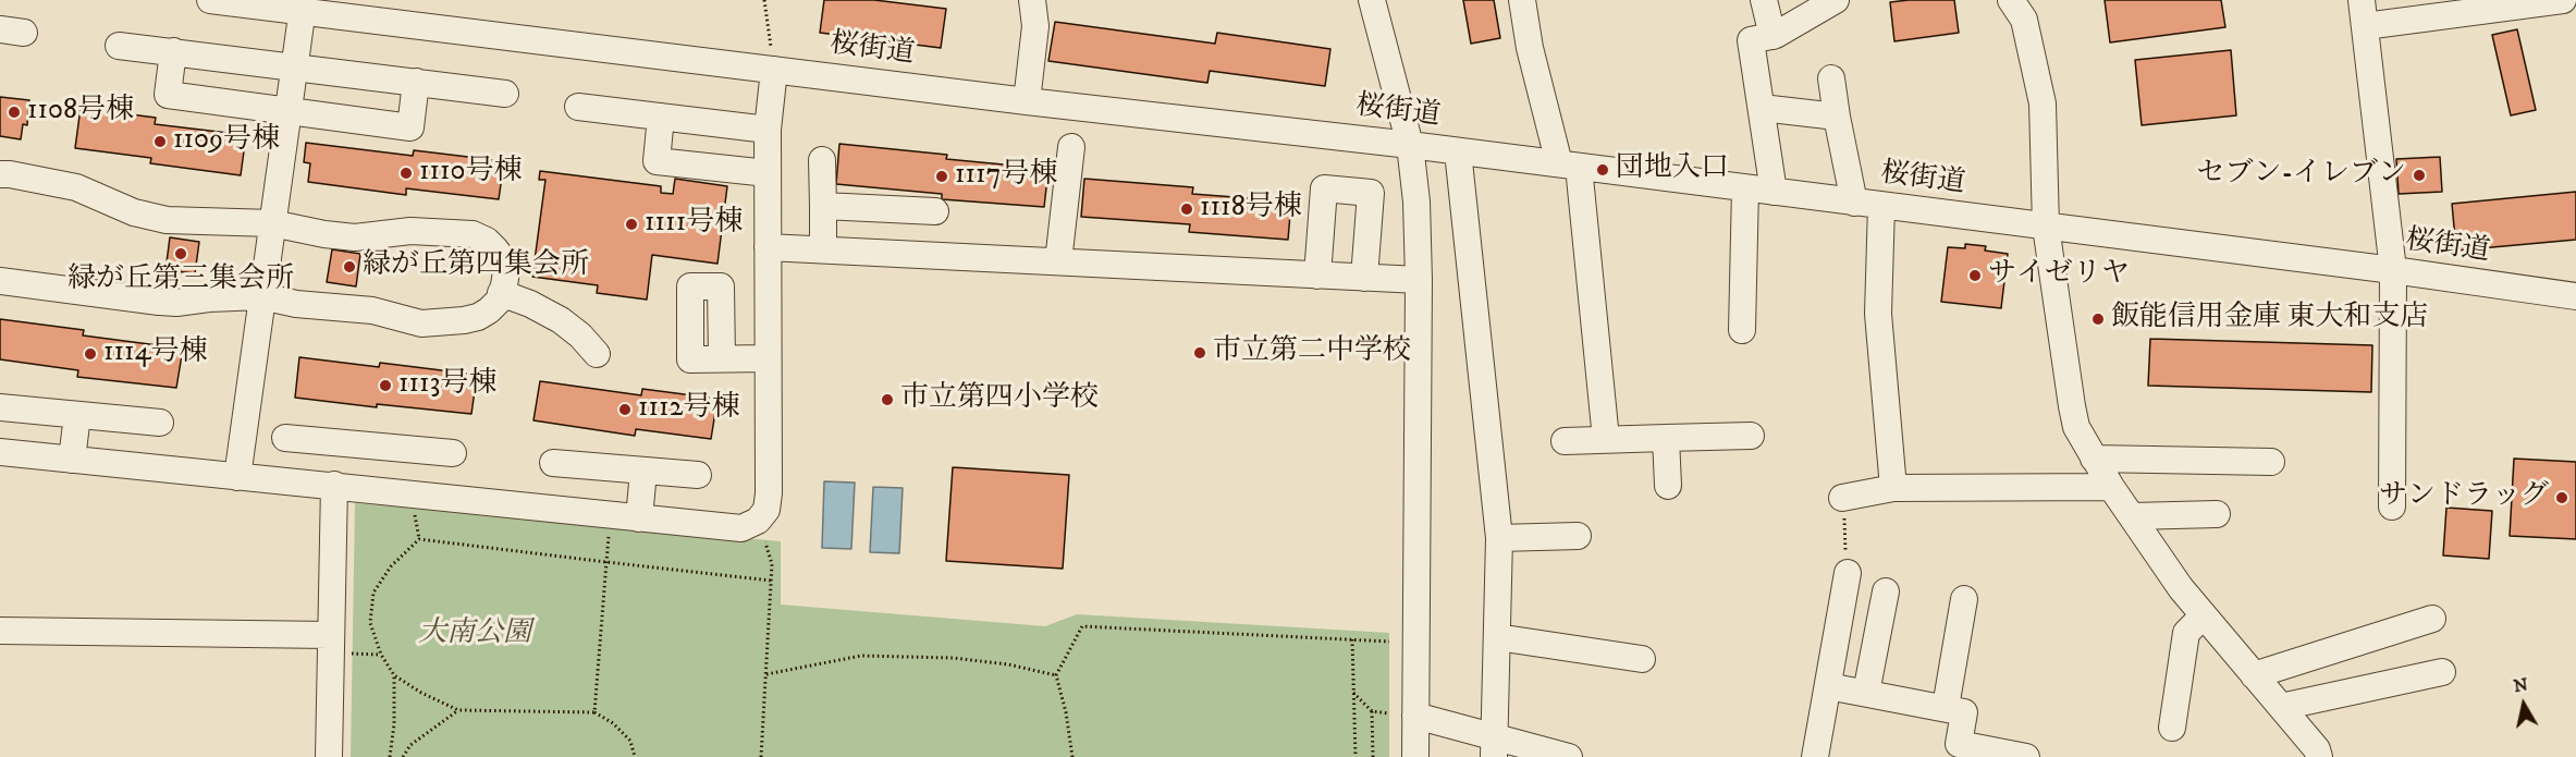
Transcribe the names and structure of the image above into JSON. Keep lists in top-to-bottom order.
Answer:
{
  "streets": {
    "street": ["桜街道"]
  },
  "parks": ["大南公園"],
  "places": [
    "1108号棟",
    "1109号棟",
    "団地入口",
    "1110号棟",
    "セブン-イレブン",
    "1117号棟",
    "1118号棟",
    "1111号棟",
    "緑が丘第三集会所",
    "緑が丘第四集会所",
    "サイゼリヤ",
    "飯能信用金庫 東大和支店",
    "市立第二中学校",
    "1114号棟",
    "1113号棟",
    "市立第四小学校",
    "1112号棟",
    "サンドラッグ"
  ],
  "north": "top"
}
